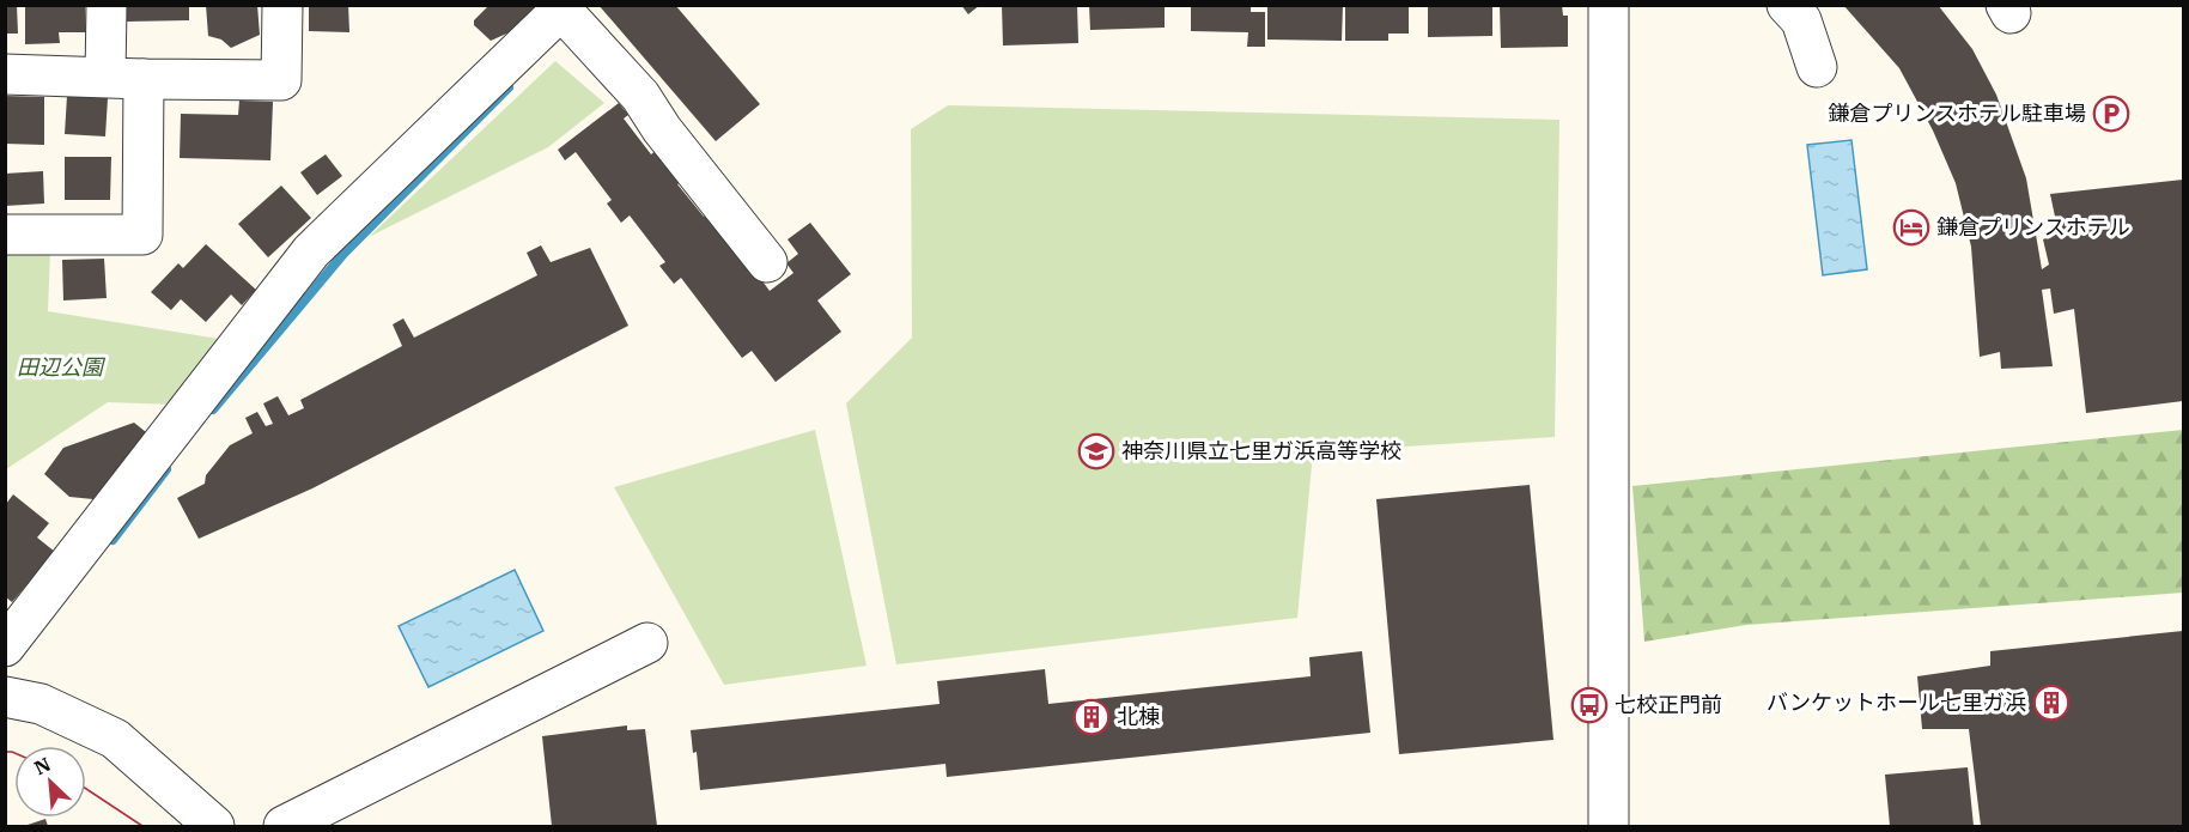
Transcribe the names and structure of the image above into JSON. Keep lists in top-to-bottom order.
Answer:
{
  "parks": ["田辺公園"],
  "places": {
    "parking": ["鎌倉プリンスホテル駐車場"],
    "hotel": ["鎌倉プリンスホテル"],
    "school or university": ["神奈川県立七里ガ浜高等学校"],
    "building": ["バンケットホール七里ガ浜", "北棟"],
    "bus stop": ["七校正門前"]
  },
  "north": "top left"
}
